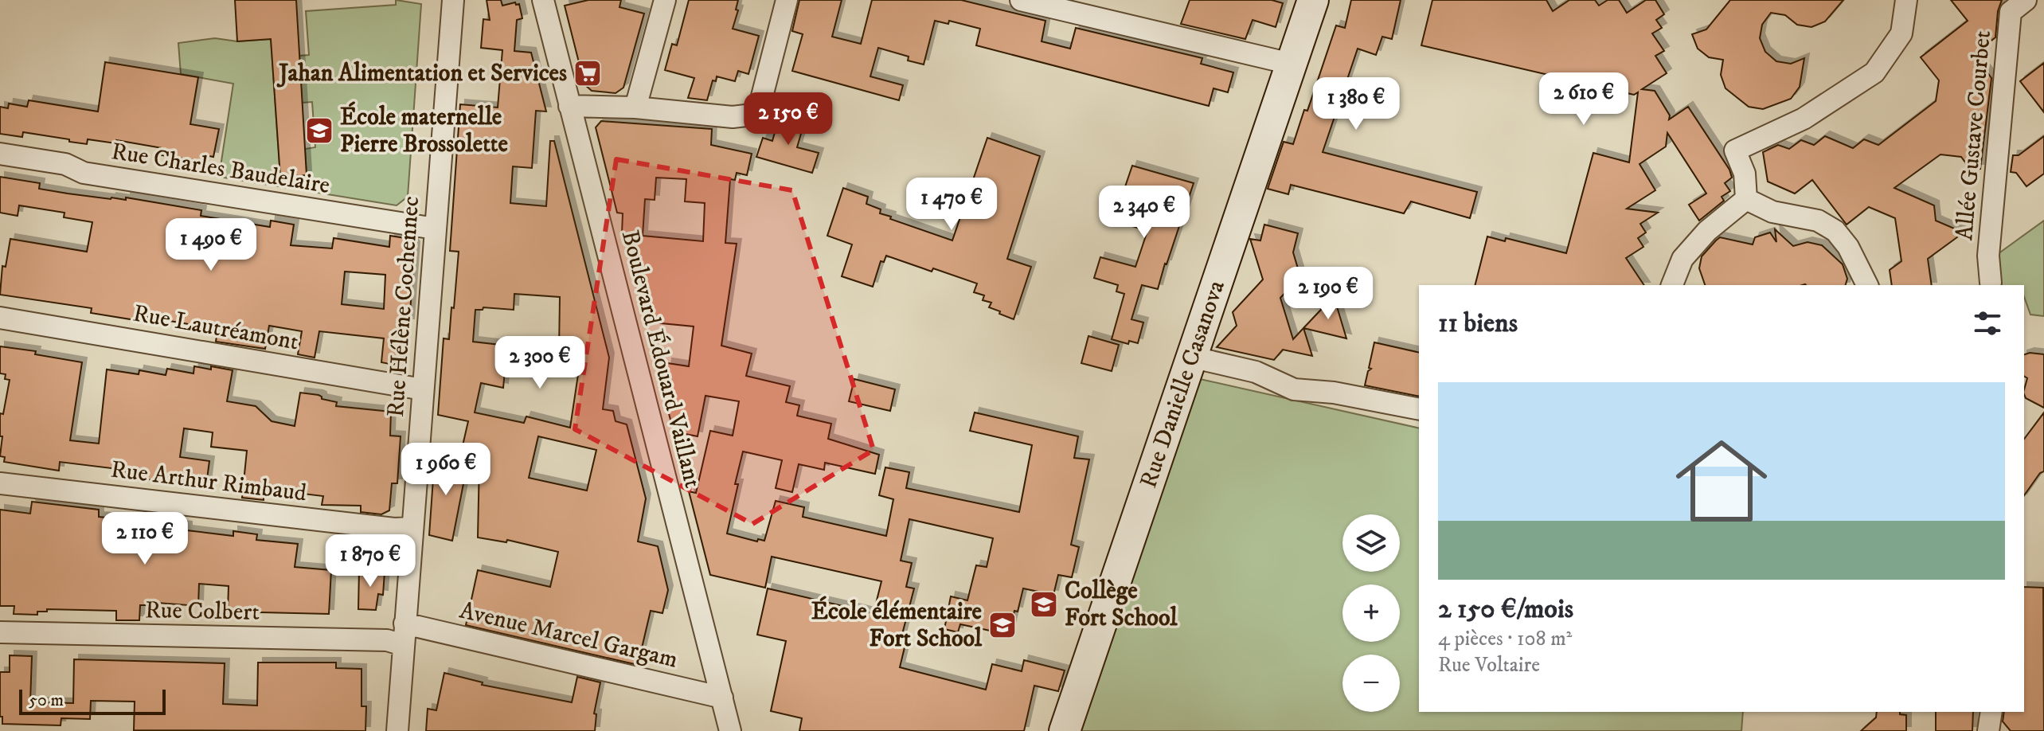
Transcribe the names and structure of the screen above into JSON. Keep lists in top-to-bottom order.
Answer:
{
  "streets": {
    "main road": ["Rue Danielle Casanova"],
    "street": [
      "Allée Gustave Courbet",
      "Rue Charles Baudelaire",
      "Rue Hélène Cochennec",
      "Rue Lautréamont",
      "Boulevard Édouard Vaillant",
      "Rue Arthur Rimbaud",
      "Rue Colbert",
      "Avenue Marcel Gargam"
    ]
  },
  "crossings": [
    ["Rue Charles Baudelaire", "Rue Hélène Cochennec"],
    ["Rue Hélène Cochennec", "Rue Lautréamont"],
    ["Rue Hélène Cochennec", "Rue Arthur Rimbaud"],
    ["Rue Hélène Cochennec", "Rue Colbert"],
    ["Rue Hélène Cochennec", "Avenue Marcel Gargam"],
    ["Boulevard Édouard Vaillant", "Avenue Marcel Gargam"]
  ],
  "places": {
    "supermarket": ["Jahan Alimentation et Services"],
    "school or university": ["École maternelle Pierre Brossolette", "Collège Fort School", "École élémentaire Fort School"]
  },
  "scale_bar": "50 m",
  "page": {
    "price": [
      "2 610 €",
      "1 380 €",
      "2 150 €",
      "1 470 €",
      "2 340 €",
      "1 490 €",
      "2 190 €",
      "2 300 €",
      "1 960 €",
      "2 110 €",
      "1 870 €"
    ],
    "heading": "11 biens",
    "list": [
      {
        "name": "2 150 €/mois",
        "note": "4 pièces · 108 m² · Rue Voltaire"
      }
    ],
    "map_buttons": ["+", "−"],
    "scale": "50 m"
  }
}
